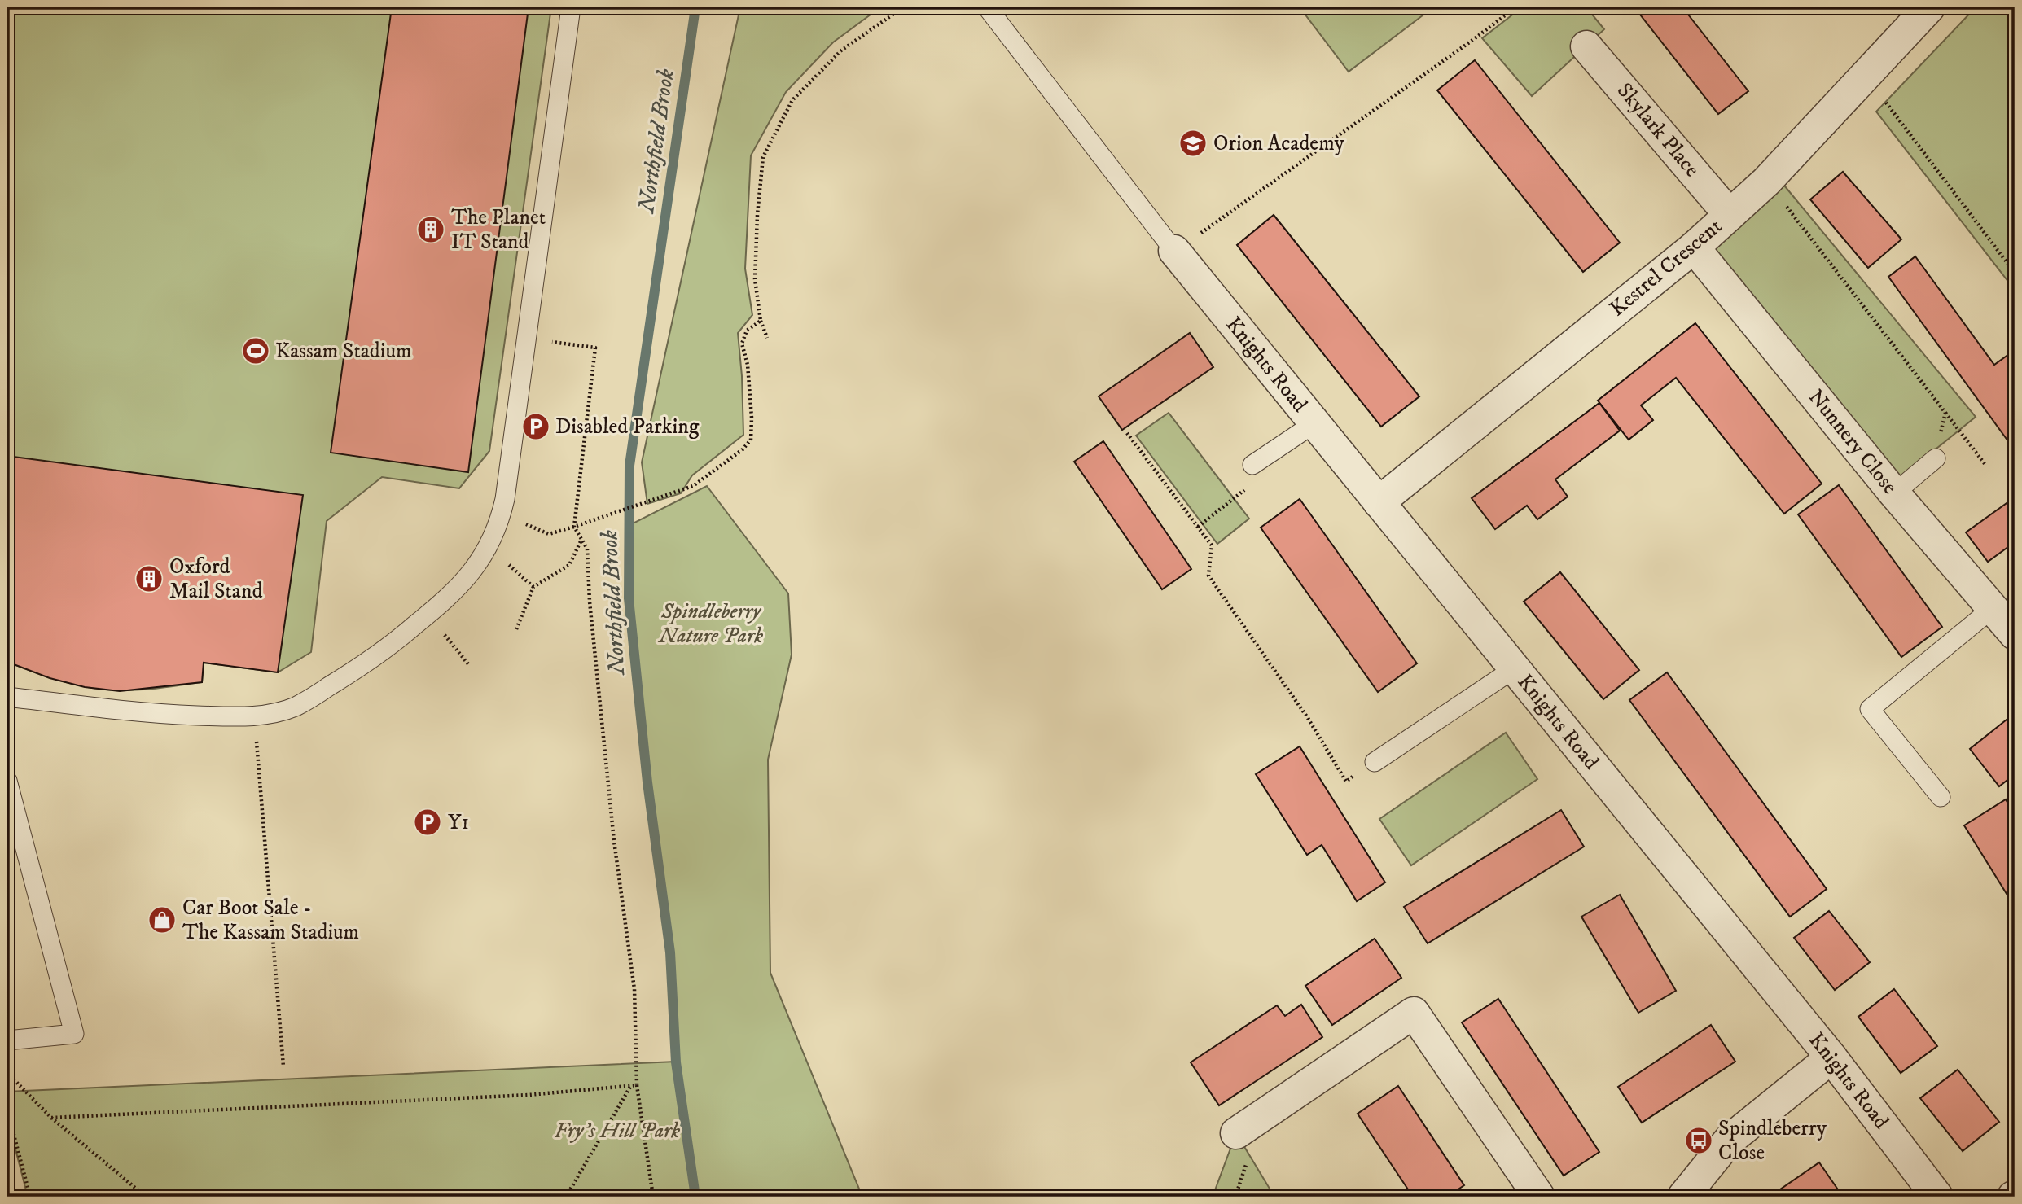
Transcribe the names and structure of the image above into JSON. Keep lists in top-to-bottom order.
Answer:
{
  "streets": {
    "street": [
      "Skylark Place",
      "Kestrel Crescent",
      "Knights Road",
      "Nunnery Close"
    ]
  },
  "crossings": [
    ["Skylark Place", "Kestrel Crescent"],
    ["Kestrel Crescent", "Knights Road"],
    ["Kestrel Crescent", "Nunnery Close"]
  ],
  "water": ["Northfield Brook"],
  "parks": ["Spindleberry Nature Park", "Fry's Hill Park"],
  "places": {
    "school or university": ["Orion Academy"],
    "building": ["The Planet IT Stand", "Oxford Mail Stand"],
    "sports": ["Kassam Stadium"],
    "parking": ["Disabled Parking", "Y1"],
    "shop": ["Car Boot Sale - The Kassam Stadium"],
    "bus stop": ["Spindleberry Close"]
  }
}
